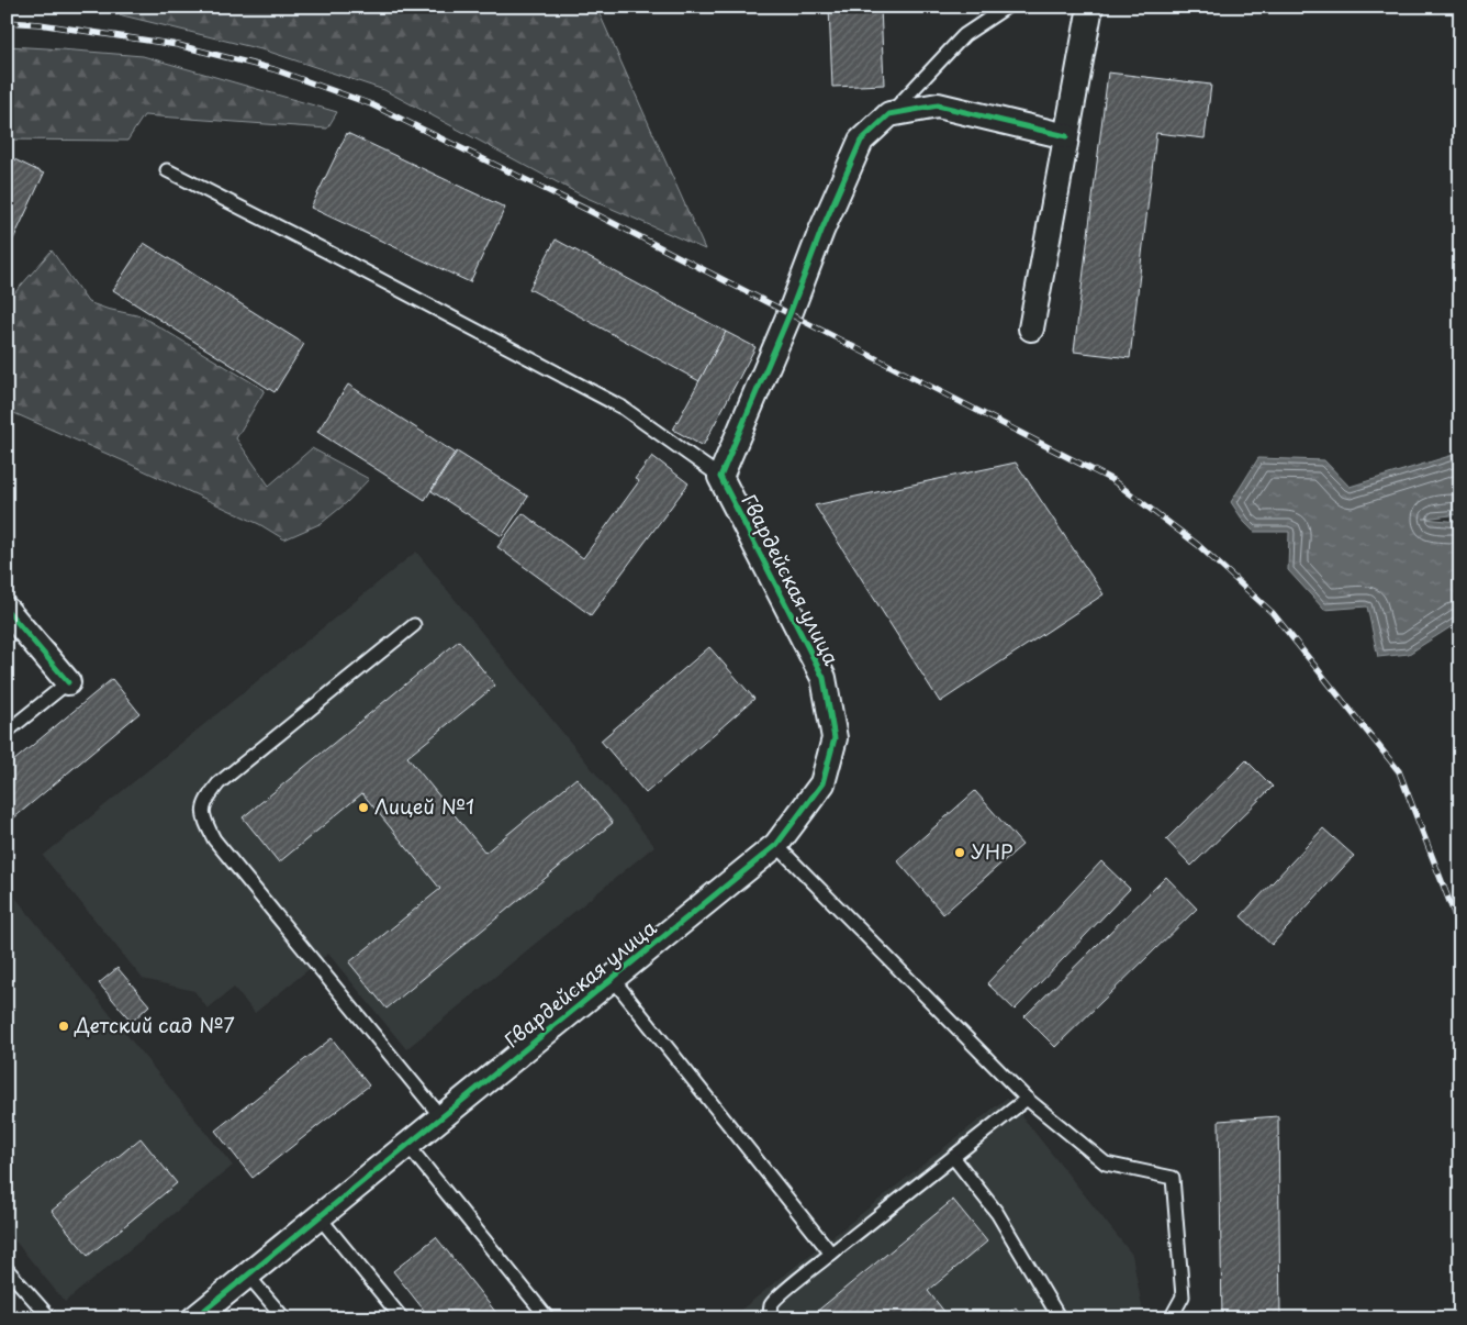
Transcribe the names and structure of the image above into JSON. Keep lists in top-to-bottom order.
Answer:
{
  "streets": {
    "street": ["Гвардейская улица"]
  },
  "places": ["Лицей №1", "УНР", "Детский сад №7"]
}
